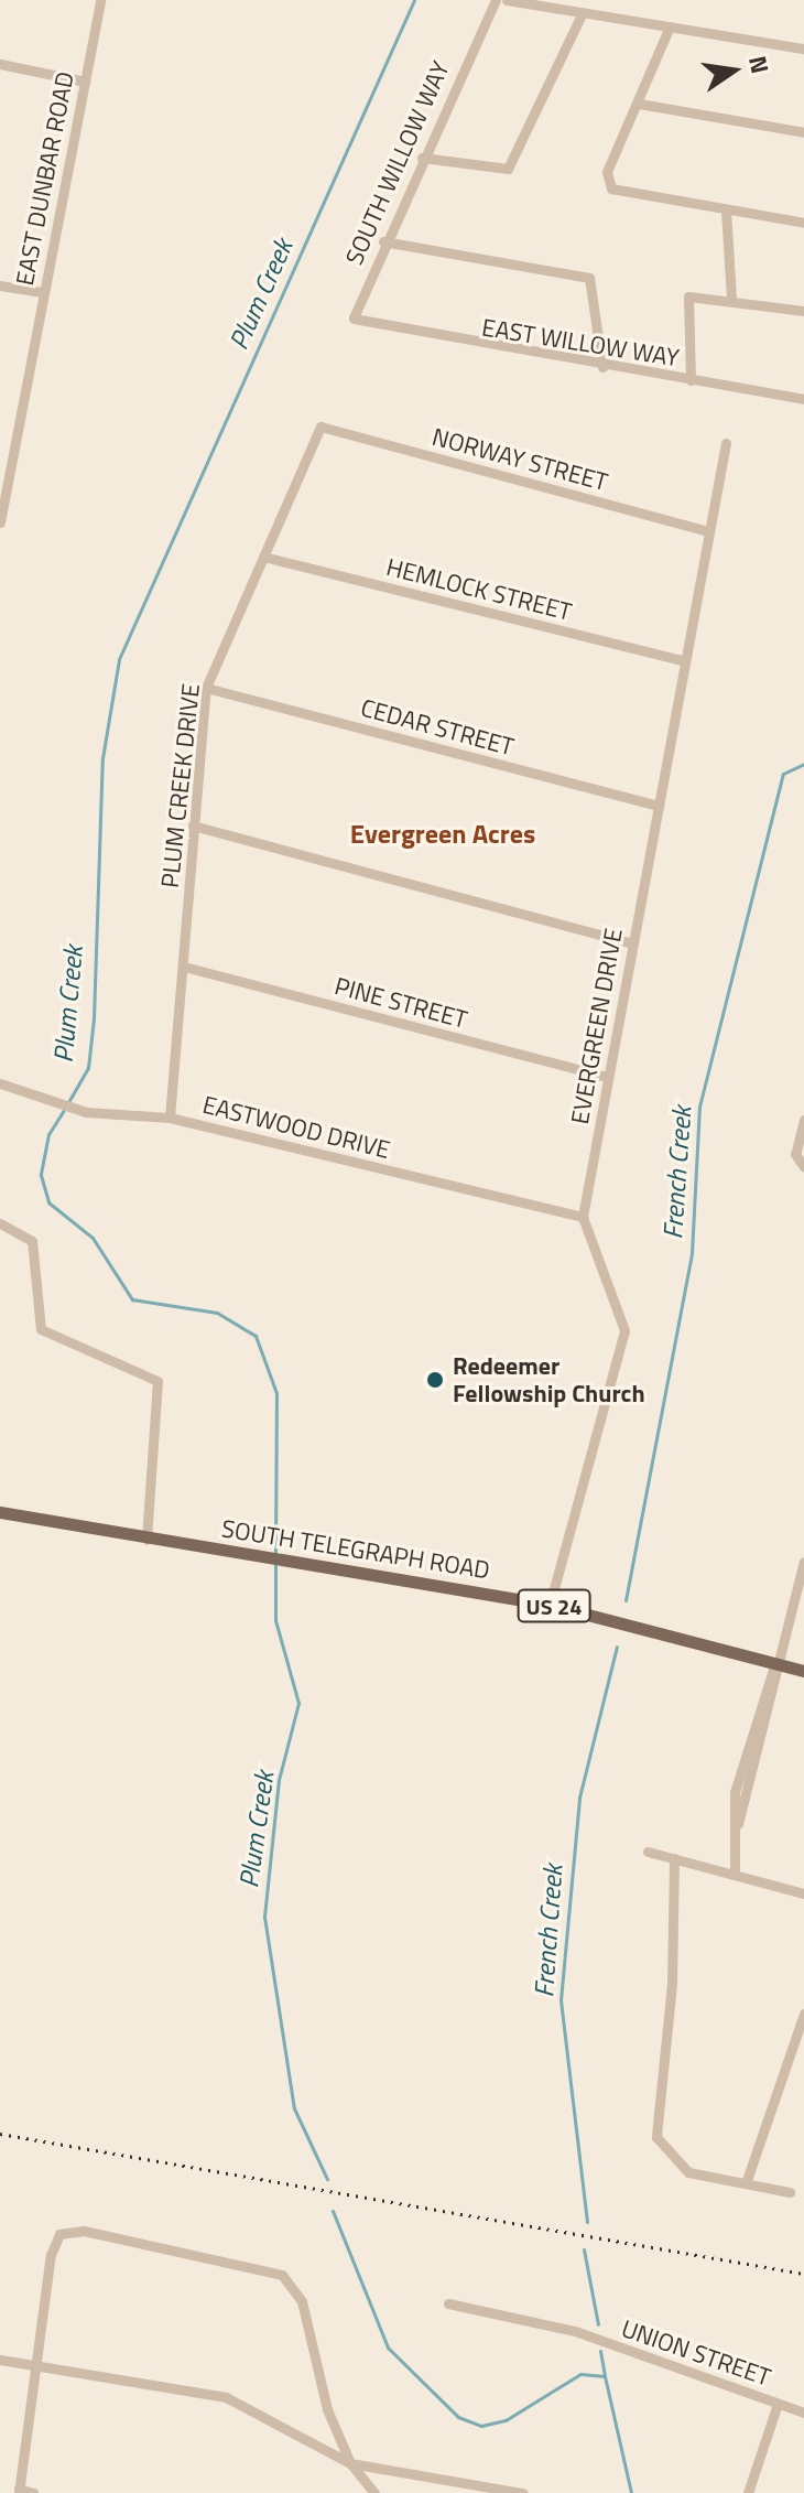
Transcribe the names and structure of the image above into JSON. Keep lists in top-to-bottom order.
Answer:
{
  "streets": {
    "main road": ["SOUTH TELEGRAPH ROAD", "US 24"],
    "street": [
      "SOUTH WILLOW WAY",
      "EAST DUNBAR ROAD",
      "EAST WILLOW WAY",
      "NORWAY STREET",
      "HEMLOCK STREET",
      "CEDAR STREET",
      "PLUM CREEK DRIVE",
      "PINE STREET",
      "EVERGREEN DRIVE",
      "EASTWOOD DRIVE",
      "UNION STREET"
    ]
  },
  "crossings": [
    ["SOUTH WILLOW WAY", "EAST WILLOW WAY"],
    ["NORWAY STREET", "PLUM CREEK DRIVE"],
    ["NORWAY STREET", "EVERGREEN DRIVE"],
    ["HEMLOCK STREET", "PLUM CREEK DRIVE"],
    ["HEMLOCK STREET", "EVERGREEN DRIVE"],
    ["CEDAR STREET", "PLUM CREEK DRIVE"],
    ["CEDAR STREET", "EVERGREEN DRIVE"],
    ["PLUM CREEK DRIVE", "PINE STREET"],
    ["PLUM CREEK DRIVE", "EASTWOOD DRIVE"],
    ["PINE STREET", "EVERGREEN DRIVE"],
    ["EVERGREEN DRIVE", "EASTWOOD DRIVE"]
  ],
  "districts": ["Evergreen Acres"],
  "water": ["Plum Creek", "French Creek"],
  "places": ["Redeemer Fellowship Church"],
  "north": "right"
}
